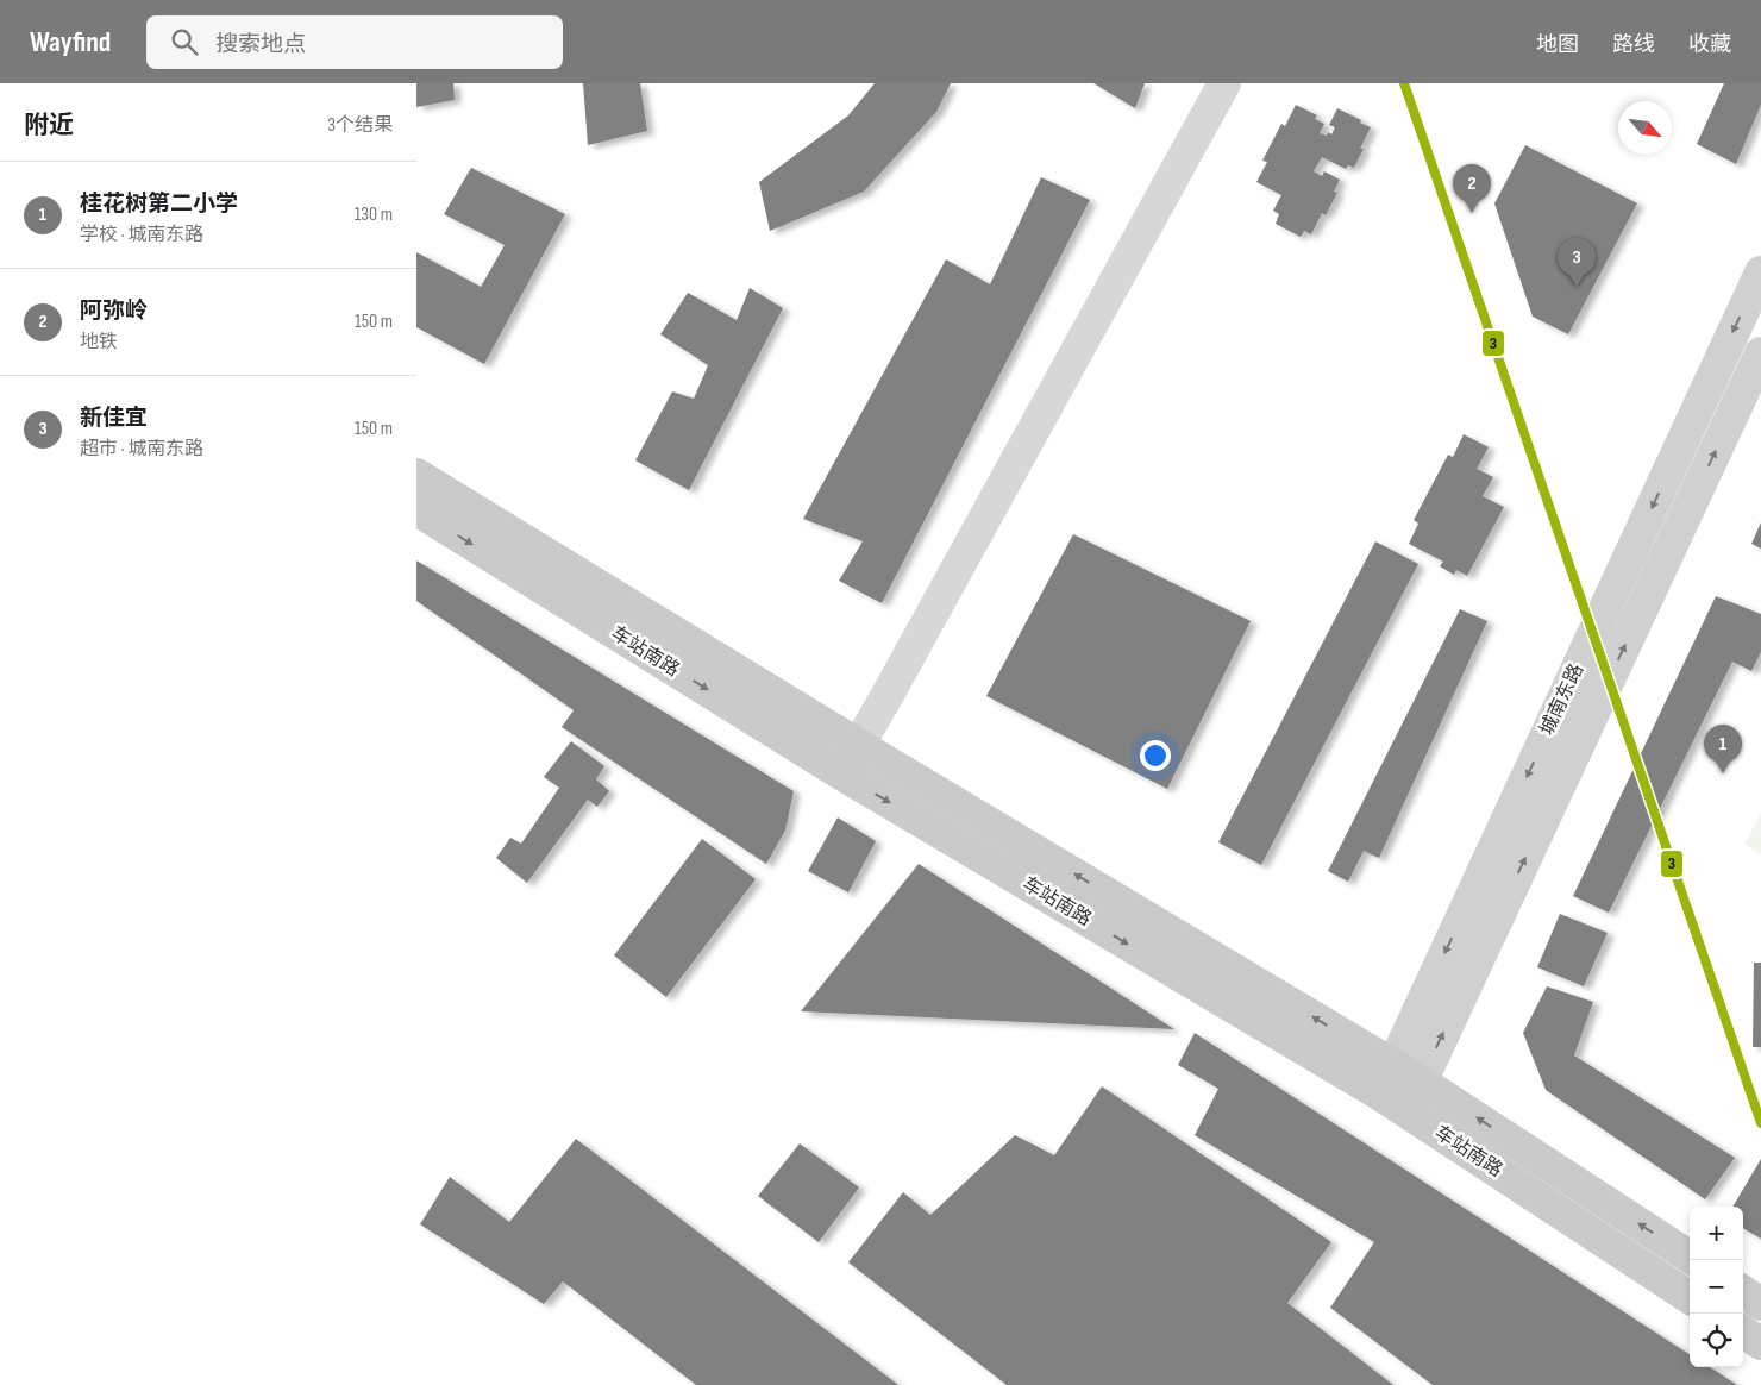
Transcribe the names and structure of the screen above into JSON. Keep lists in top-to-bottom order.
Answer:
{
  "streets": {
    "main road": ["车站南路", "城南东路"]
  },
  "crossings": [
    ["车站南路", "城南东路"]
  ],
  "lines": ["transit line 3"],
  "north": "bottom right",
  "page": {
    "header": "Wayfind",
    "search": "搜索地点",
    "nav": ["地图", "路线", "收藏"],
    "heading": ["附近", "3个结果"],
    "list": [
      {
        "mark": "1",
        "name": "桂花树第二小学",
        "note": "学校 · 城南东路",
        "value": "130 m"
      },
      {
        "mark": "2",
        "name": "阿弥岭",
        "note": "地铁",
        "value": "150 m"
      },
      {
        "mark": "3",
        "name": "新佳宜",
        "note": "超市 · 城南东路",
        "value": "150 m"
      }
    ],
    "pins": ["2", "3", "1"],
    "map_buttons": ["+", "−"]
  }
}
